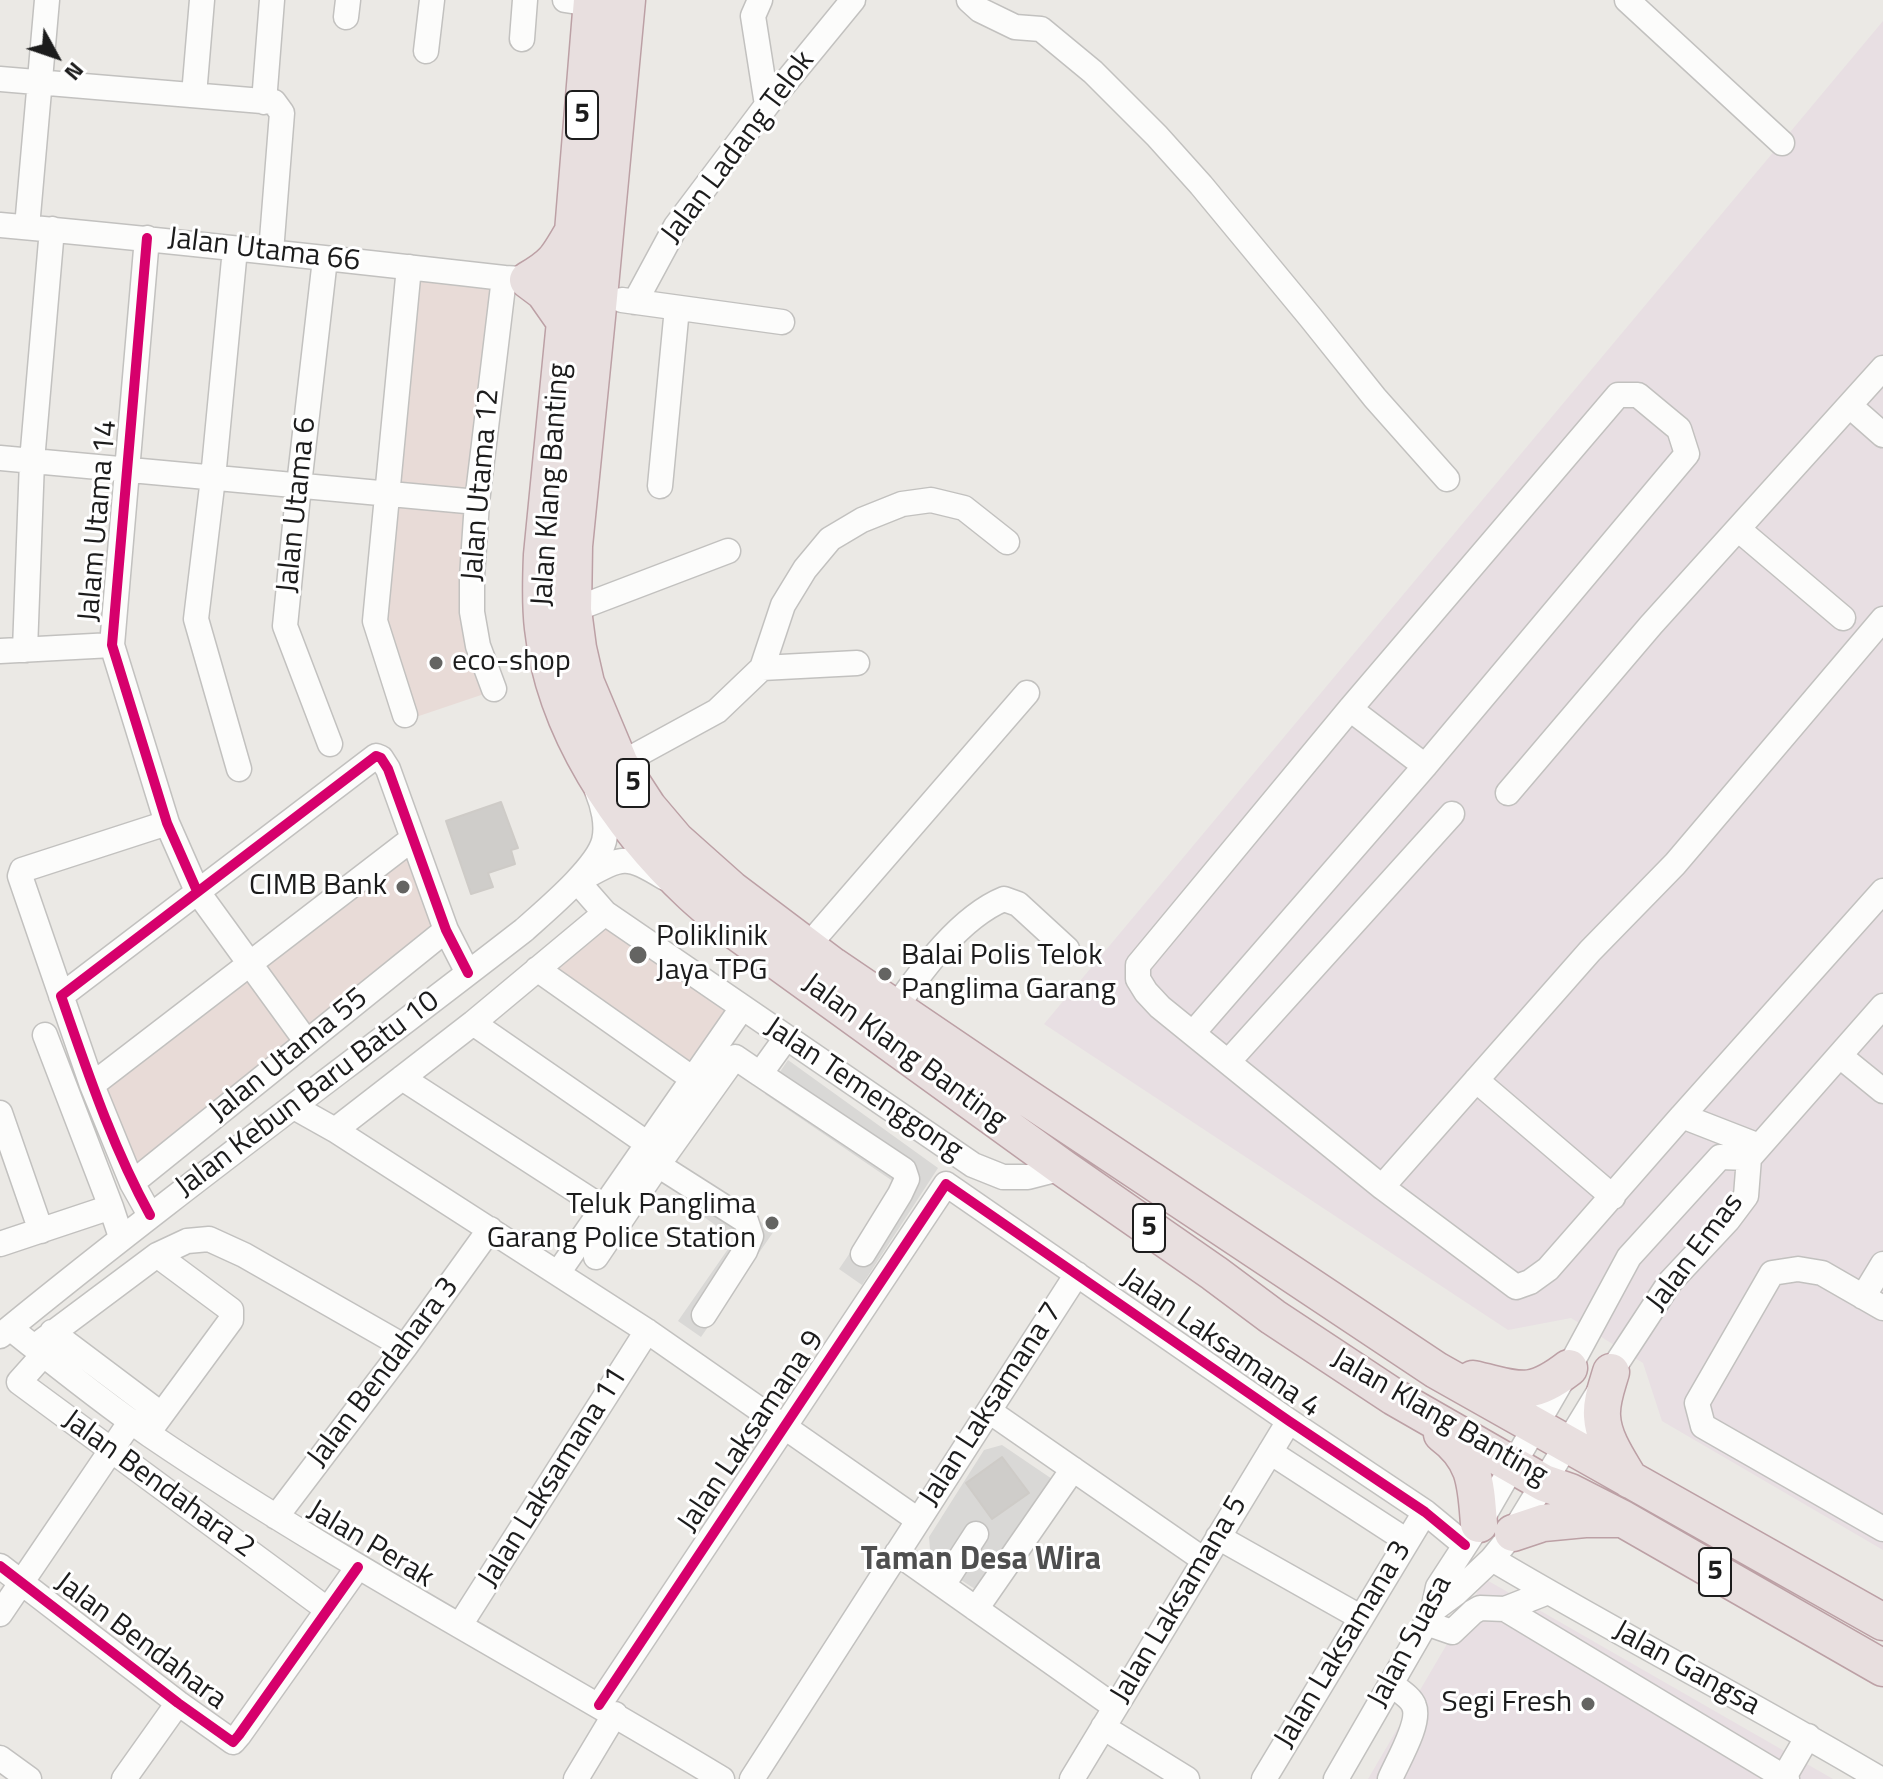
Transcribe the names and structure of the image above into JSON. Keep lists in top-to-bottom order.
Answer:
{
  "streets": {
    "highway": ["5", "Jalan Klang Banting"],
    "street": [
      "Jalan Ladang Telok",
      "Jalan Utama 66",
      "Jalan Utama 12",
      "Jalan Utama 6",
      "Jalam Utama 14",
      "Jalan Utama 55",
      "Jalan Temenggong",
      "Jalan Kebun Baru Batu 10",
      "Jalan Emas",
      "Jalan Laksamana 4",
      "Jalan Bendahara 3",
      "Jalan Laksamana 7",
      "Jalan Laksamana 9",
      "Jalan Laksamana 11",
      "Jalan Bendahara 2",
      "Jalan Perak",
      "Jalan Laksamana 5",
      "Jalan Bendahara",
      "Jalan Suasa",
      "Jalan Laksamana 3",
      "Jalan Gangsa"
    ]
  },
  "crossings": [
    ["Jalan Ladang Telok", "Jalan Utama 66"],
    ["Jalan Utama 66", "Jalan Utama 12"],
    ["Jalan Utama 66", "Jalan Klang Banting"],
    ["Jalan Utama 66", "Jalan Utama 6"],
    ["Jalan Utama 66", "Jalam Utama 14"],
    ["Jalan Klang Banting", "Jalan Temenggong"],
    ["Jalan Klang Banting", "Jalan Emas"],
    ["Jalan Klang Banting", "Jalan Suasa"],
    ["Jalam Utama 14", "Jalan Utama 55"],
    ["Jalan Temenggong", "Jalan Kebun Baru Batu 10"],
    ["Jalan Kebun Baru Batu 10", "Jalan Perak"],
    ["Jalan Emas", "Jalan Laksamana 4"],
    ["Jalan Emas", "Jalan Suasa"],
    ["Jalan Emas", "Jalan Gangsa"],
    ["Jalan Laksamana 4", "Jalan Laksamana 7"],
    ["Jalan Laksamana 4", "Jalan Laksamana 9"],
    ["Jalan Laksamana 4", "Jalan Laksamana 5"],
    ["Jalan Laksamana 4", "Jalan Suasa"],
    ["Jalan Laksamana 4", "Jalan Laksamana 3"],
    ["Jalan Laksamana 4", "Jalan Gangsa"],
    ["Jalan Bendahara 3", "Jalan Perak"],
    ["Jalan Laksamana 9", "Jalan Perak"],
    ["Jalan Laksamana 11", "Jalan Perak"],
    ["Jalan Bendahara 2", "Jalan Perak"],
    ["Jalan Bendahara 2", "Jalan Bendahara"],
    ["Jalan Perak", "Jalan Bendahara"],
    ["Jalan Suasa", "Jalan Gangsa"]
  ],
  "districts": ["Taman Desa Wira"],
  "places": [
    "eco-shop",
    "CIMB Bank",
    "Poliklinik Jaya TPG",
    "Balai Polis Telok Panglima Garang",
    "Teluk Panglima Garang Police Station",
    "Segi Fresh"
  ],
  "north": "bottom right"
}
